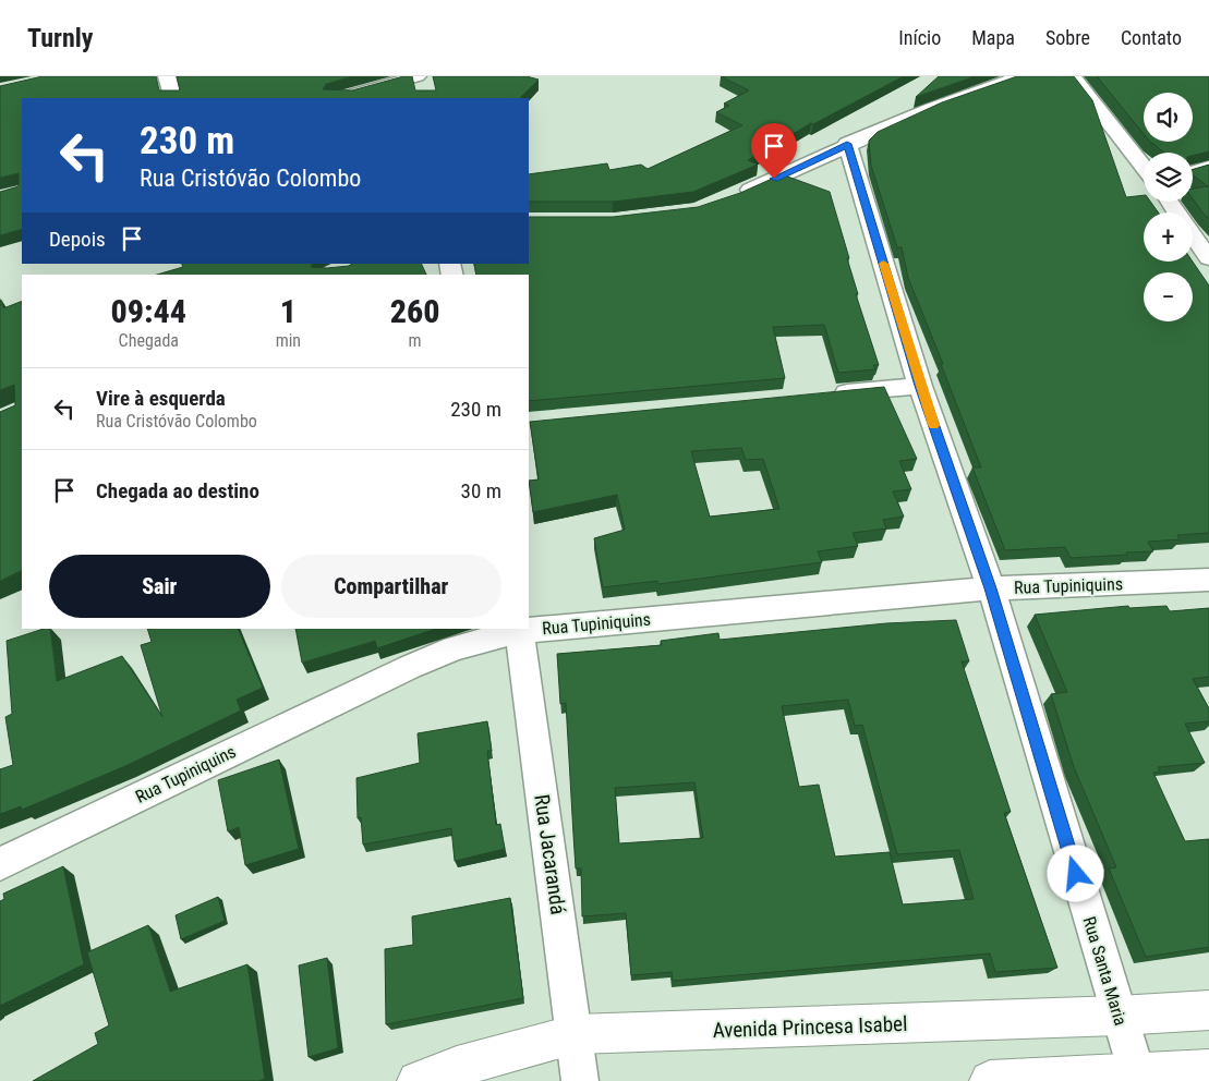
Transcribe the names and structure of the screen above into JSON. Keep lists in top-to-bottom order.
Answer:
{
  "streets": {
    "main road": ["Avenida Princesa Isabel"],
    "street": ["Rua Tupiniquins", "Rua Jacarandá", "Rua Santa Maria"]
  },
  "crossings": [
    ["Rua Tupiniquins", "Rua Jacarandá"],
    ["Rua Tupiniquins", "Rua Santa Maria"],
    ["Rua Jacarandá", "Avenida Princesa Isabel"],
    ["Rua Santa Maria", "Avenida Princesa Isabel"]
  ],
  "page": {
    "header": "Turnly",
    "nav": [
      "Início",
      "Mapa",
      "Sobre",
      "Contato"
    ],
    "map_buttons": ["+", "−"],
    "turn": ["230 m", "Rua Cristóvão Colombo"],
    "then": "Depois",
    "eta": [
      "09:44",
      "Chegada",
      "1",
      "min",
      "260",
      "m"
    ],
    "list": [
      {
        "name": "Vire à esquerda",
        "note": "Rua Cristóvão Colombo",
        "value": "230 m"
      },
      {
        "name": "Chegada ao destino",
        "value": "30 m"
      }
    ],
    "buttons": ["Sair", "Compartilhar"]
  }
}
